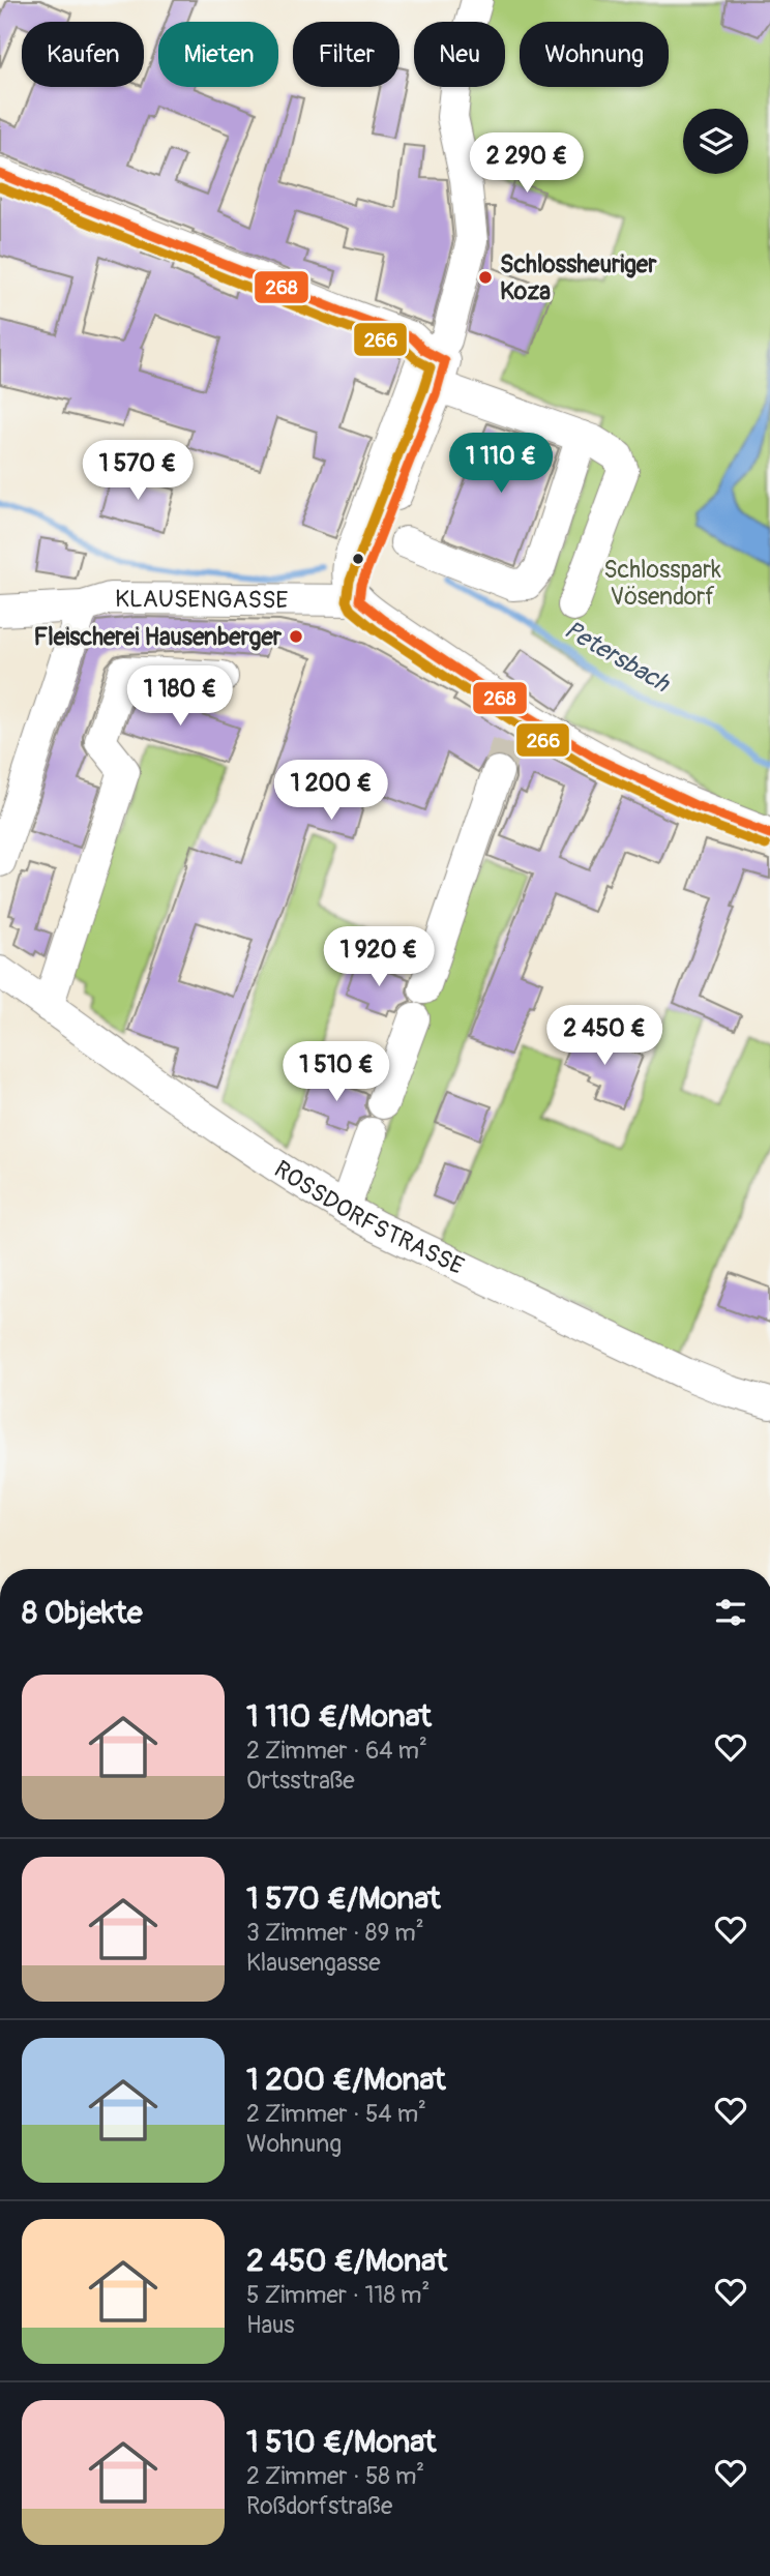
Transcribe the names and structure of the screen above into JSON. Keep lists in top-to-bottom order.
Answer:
{
  "streets": {
    "street": ["KLAUSENGASSE", "ROSSDORFSTRASSE"]
  },
  "water": ["Petersbach"],
  "parks": ["Schlosspark Vösendorf"],
  "places": ["Schlossheuriger Koza", "Fleischerei Hausenberger"],
  "lines": ["transit line 268", "transit line 266"],
  "page": {
    "chip": [
      "Kaufen",
      "Mieten",
      "Filter",
      "Neu",
      "Wohnung"
    ],
    "price": [
      "2 290 €",
      "1 110 €",
      "1 570 €",
      "1 180 €",
      "1 200 €",
      "1 920 €",
      "2 450 €",
      "1 510 €"
    ],
    "heading": "8 Objekte",
    "list": [
      {
        "name": "1 110 €/Monat",
        "note": "2 Zimmer · 64 m² · Ortsstraße"
      },
      {
        "name": "1 570 €/Monat",
        "note": "3 Zimmer · 89 m² · Klausengasse"
      },
      {
        "name": "1 200 €/Monat",
        "note": "2 Zimmer · 54 m² · Wohnung"
      },
      {
        "name": "2 450 €/Monat",
        "note": "5 Zimmer · 118 m² · Haus"
      },
      {
        "name": "1 510 €/Monat",
        "note": "2 Zimmer · 58 m² · Roßdorfstraße"
      }
    ]
  }
}
